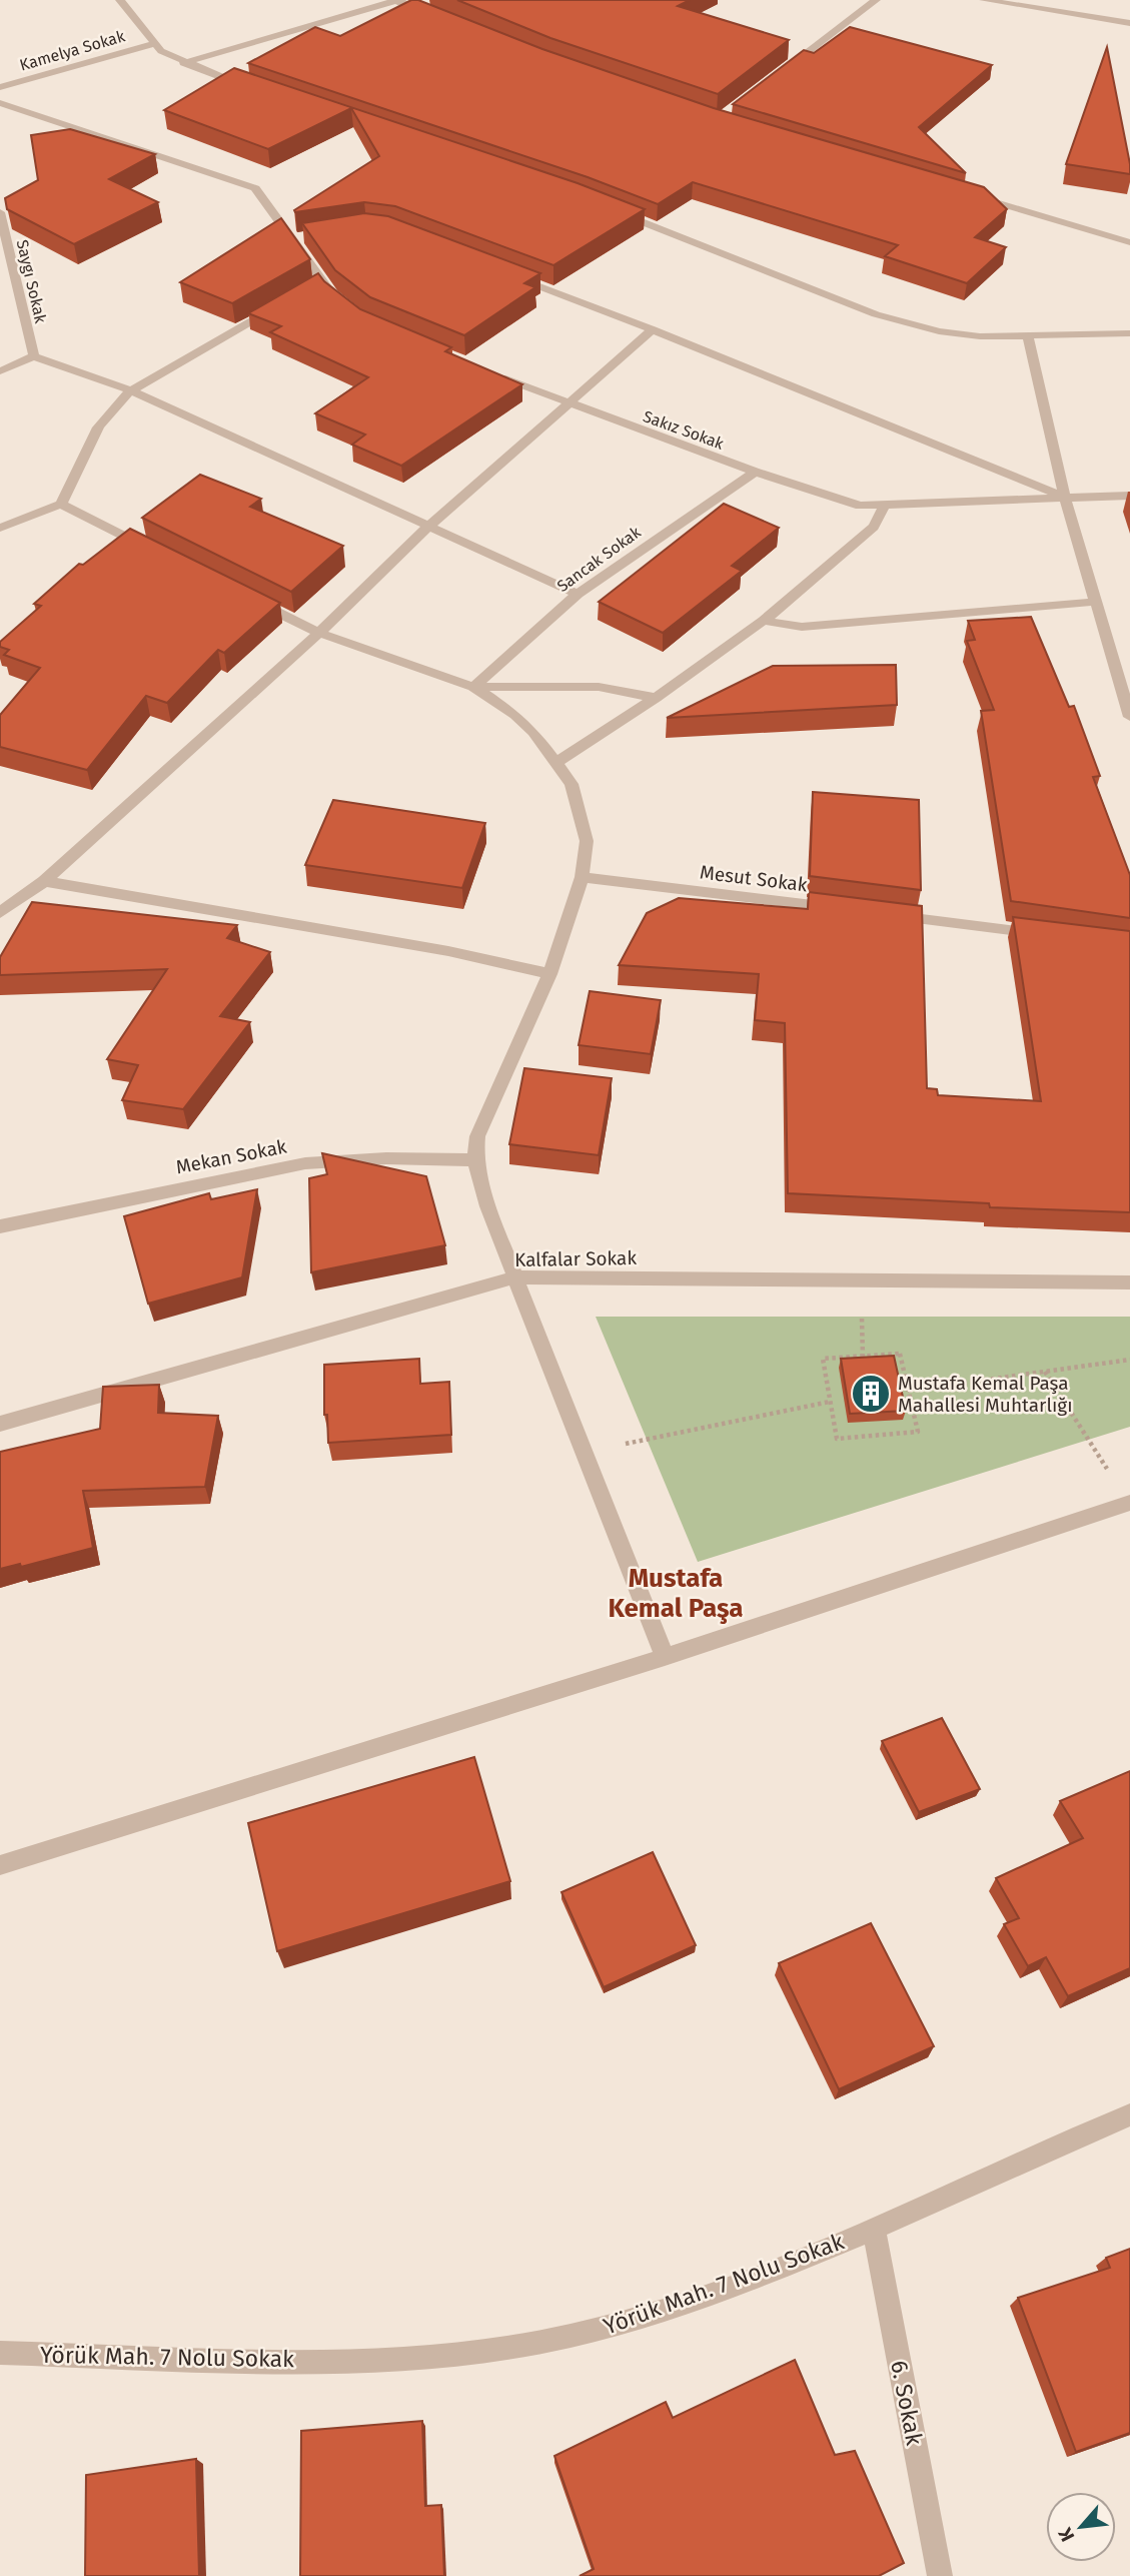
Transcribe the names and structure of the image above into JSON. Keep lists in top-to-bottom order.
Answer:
{
  "streets": {
    "street": [
      "Kamelya Sokak",
      "Saygı Sokak",
      "Sakız Sokak",
      "Sancak Sokak",
      "Mesut Sokak",
      "Mekan Sokak",
      "Kalfalar Sokak",
      "Yörük Mah. 7 Nolu Sokak",
      "6. Sokak"
    ]
  },
  "crossings": [
    ["Sakız Sokak", "Sancak Sokak"],
    ["Yörük Mah. 7 Nolu Sokak", "6. Sokak"]
  ],
  "districts": ["Mustafa Kemal Paşa"],
  "places": {
    "building": ["Mustafa Kemal Paşa Mahallesi Muhtarlığı"]
  },
  "north": "bottom left"
}
